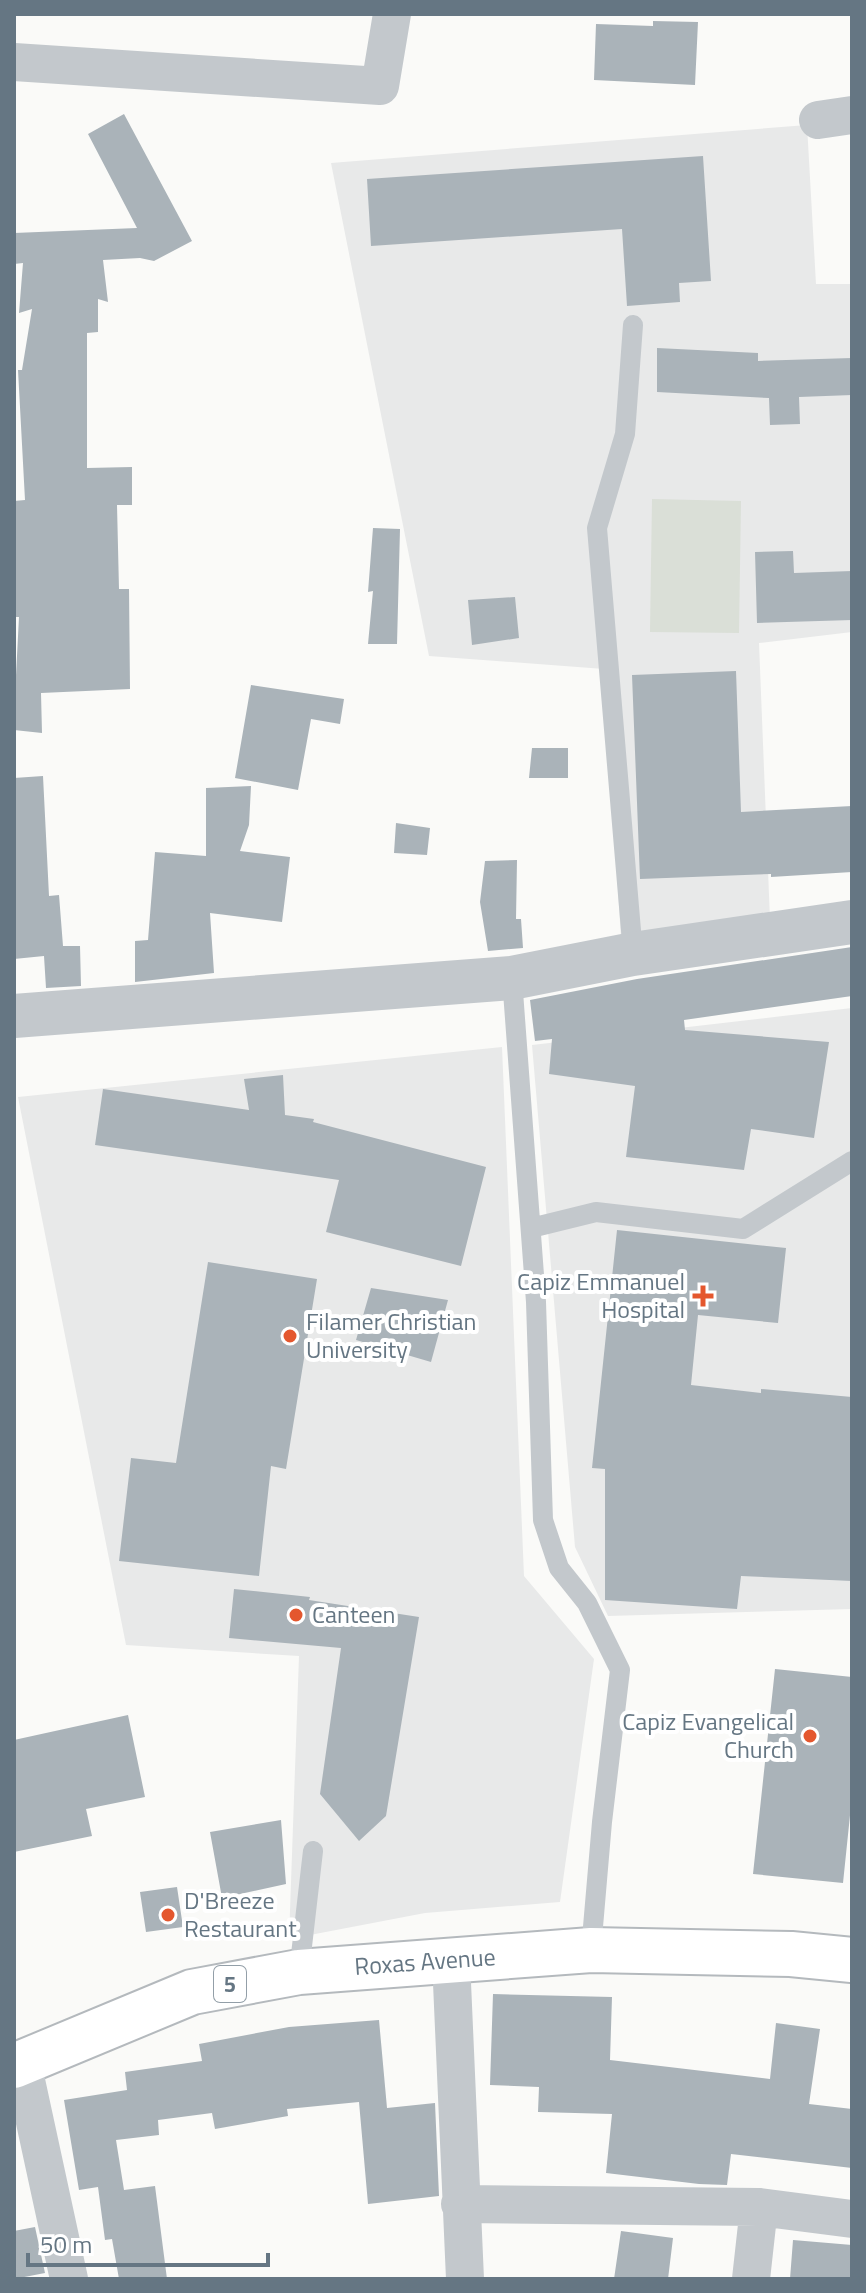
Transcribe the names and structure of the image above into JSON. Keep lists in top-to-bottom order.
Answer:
{
  "streets": {
    "highway": ["Roxas Avenue", "5"]
  },
  "places": {
    "health": ["Capiz Emmanuel Hospital"],
    "other": [
      "Filamer Christian University",
      "Canteen",
      "Capiz Evangelical Church",
      "D'Breeze Restaurant"
    ]
  },
  "scale_bar": "50 m"
}
